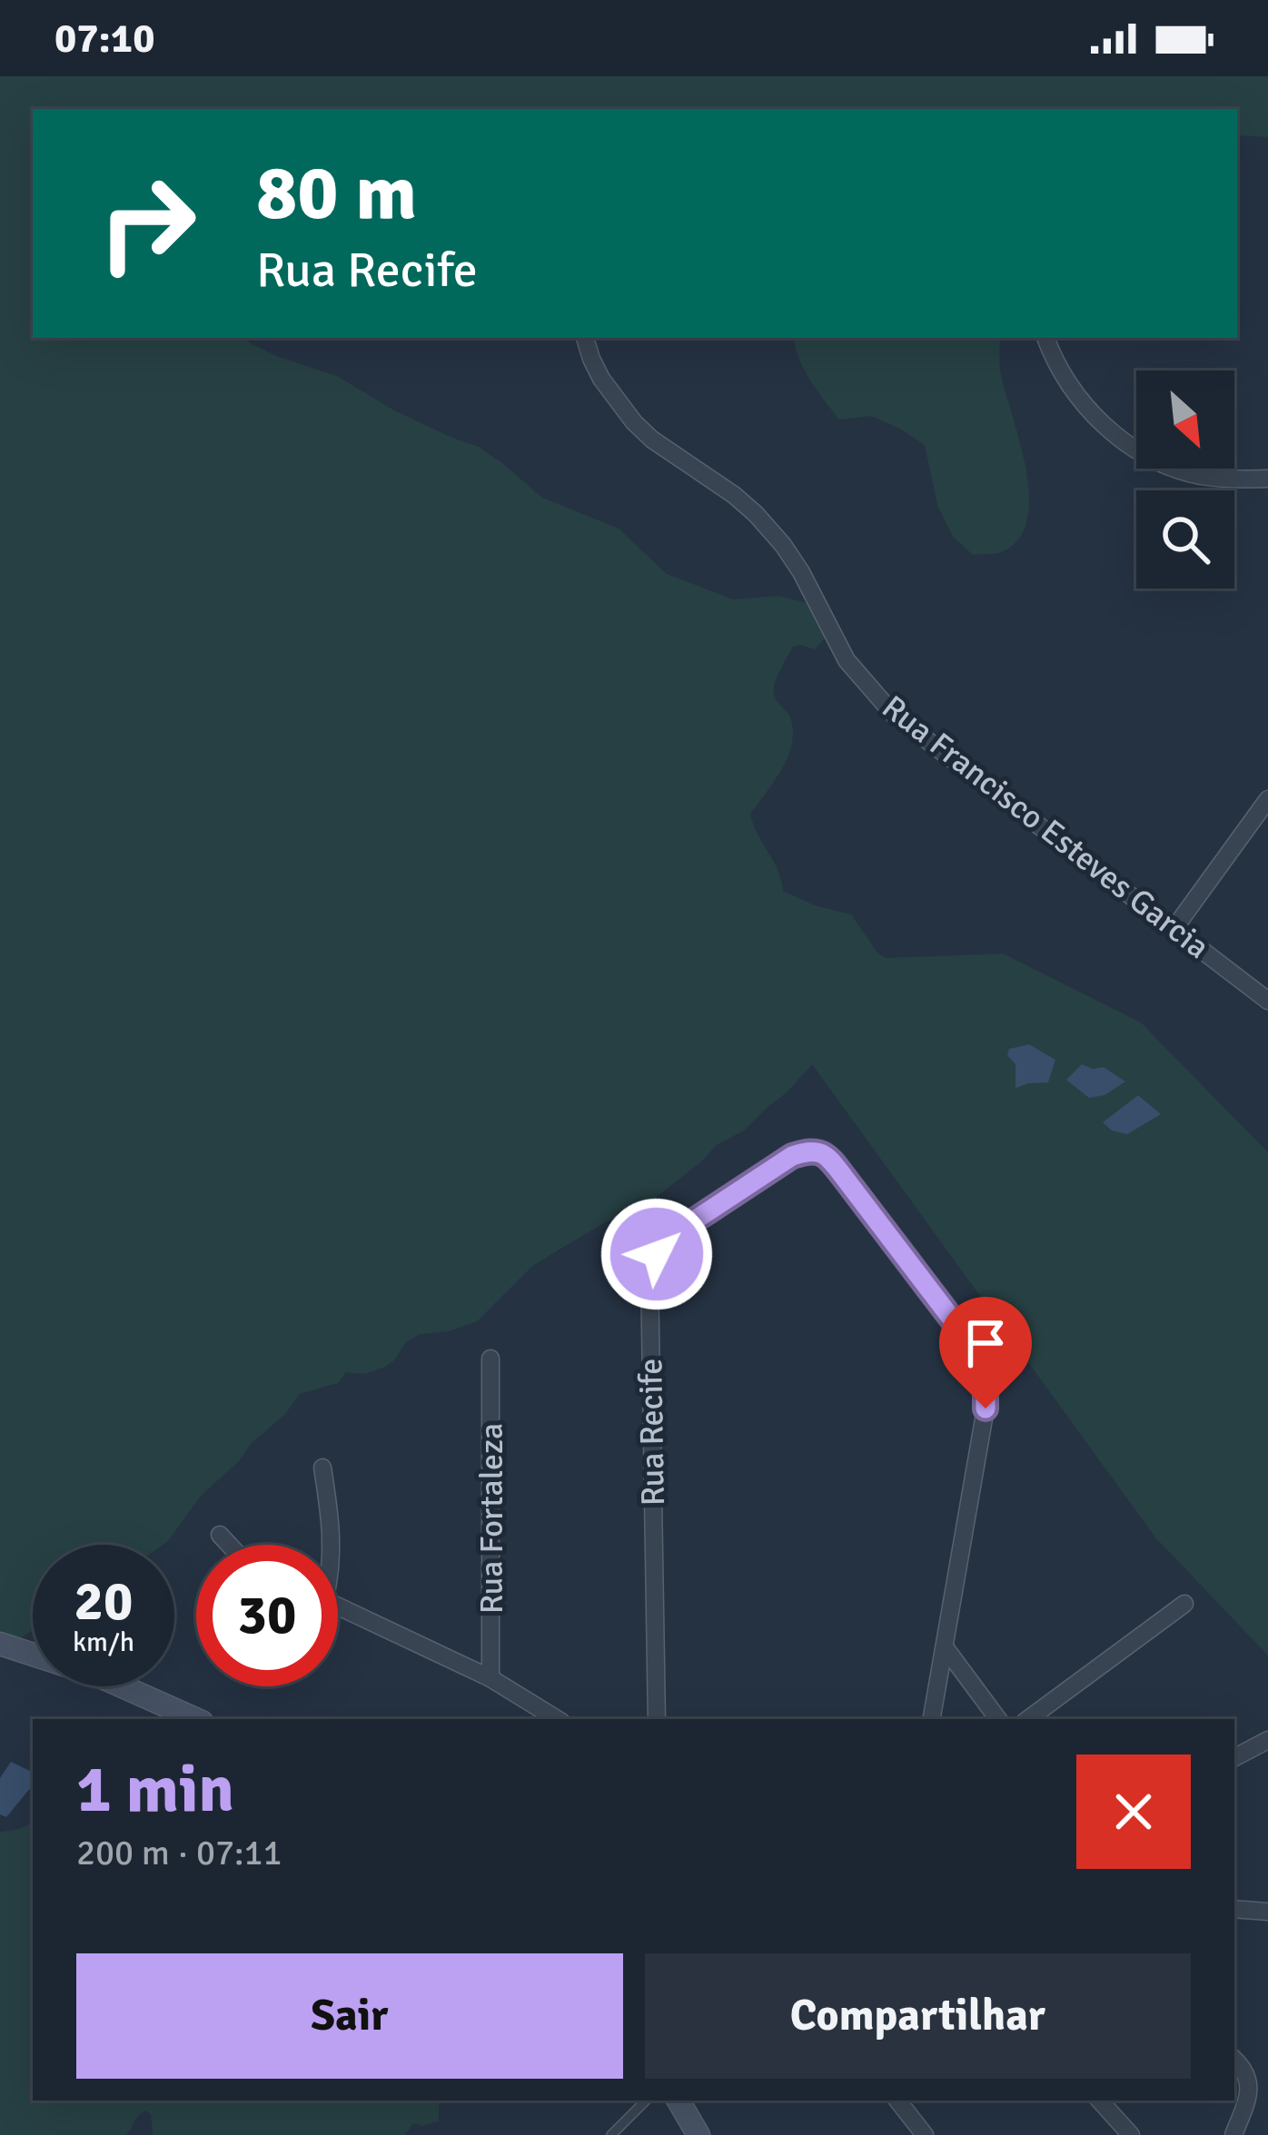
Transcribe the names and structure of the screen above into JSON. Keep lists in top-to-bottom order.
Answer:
{
  "streets": {
    "street": ["Rua Francisco Esteves Garcia", "Rua Recife", "Rua Fortaleza"]
  },
  "north": "bottom right",
  "page": {
    "status": "07:10",
    "turn": ["80 m", "Rua Recife"],
    "speed": "20 km/h",
    "limit": "30",
    "heading": ["1 min", "200 m · 07:11"],
    "buttons": ["Sair", "Compartilhar"]
  }
}
